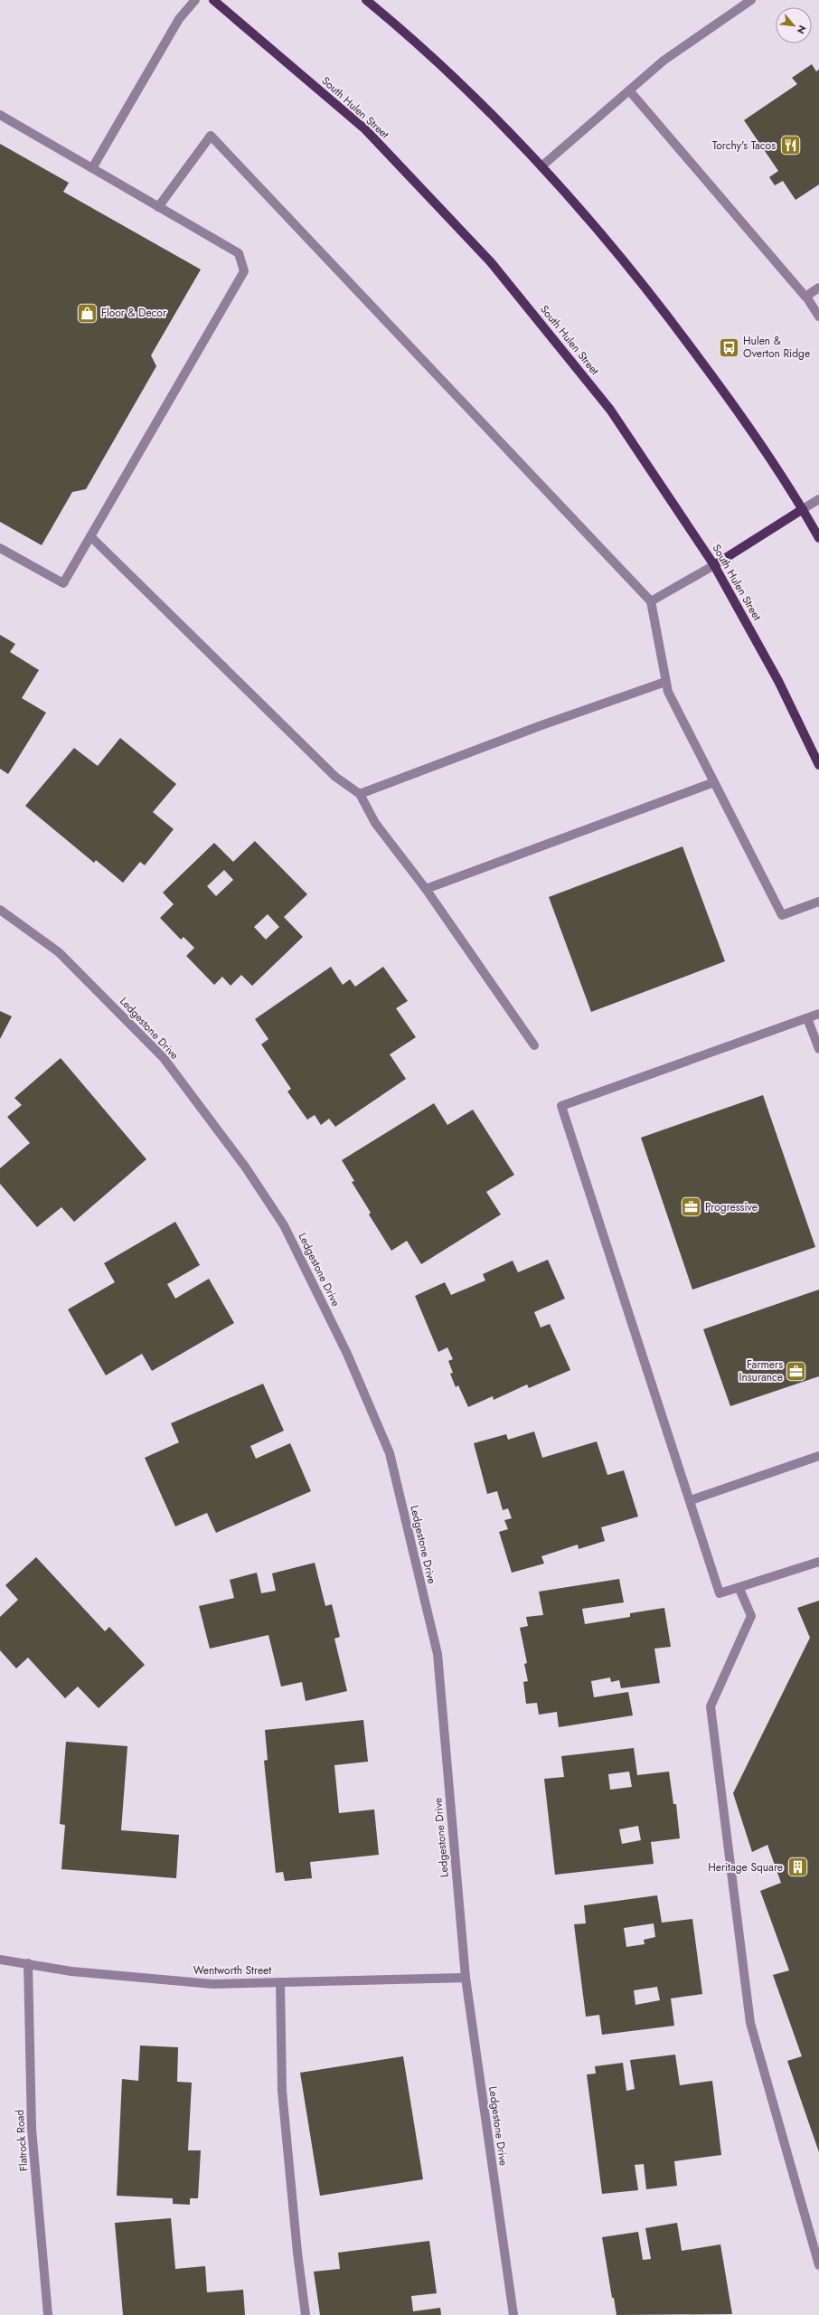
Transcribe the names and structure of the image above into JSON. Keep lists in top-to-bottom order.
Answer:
{
  "streets": {
    "main road": ["South Hulen Street"],
    "street": ["Ledgestone Drive", "Wentworth Street", "Flatrock Road"]
  },
  "crossings": [
    ["Ledgestone Drive", "Wentworth Street"],
    ["Wentworth Street", "Flatrock Road"]
  ],
  "places": {
    "restaurant": ["Torchy's Tacos"],
    "shop": ["Floor & Decor"],
    "bus stop": ["Hulen & Overton Ridge"],
    "office": ["Progressive", "Farmers Insurance"],
    "building": ["Heritage Square"]
  },
  "north": "bottom right"
}
